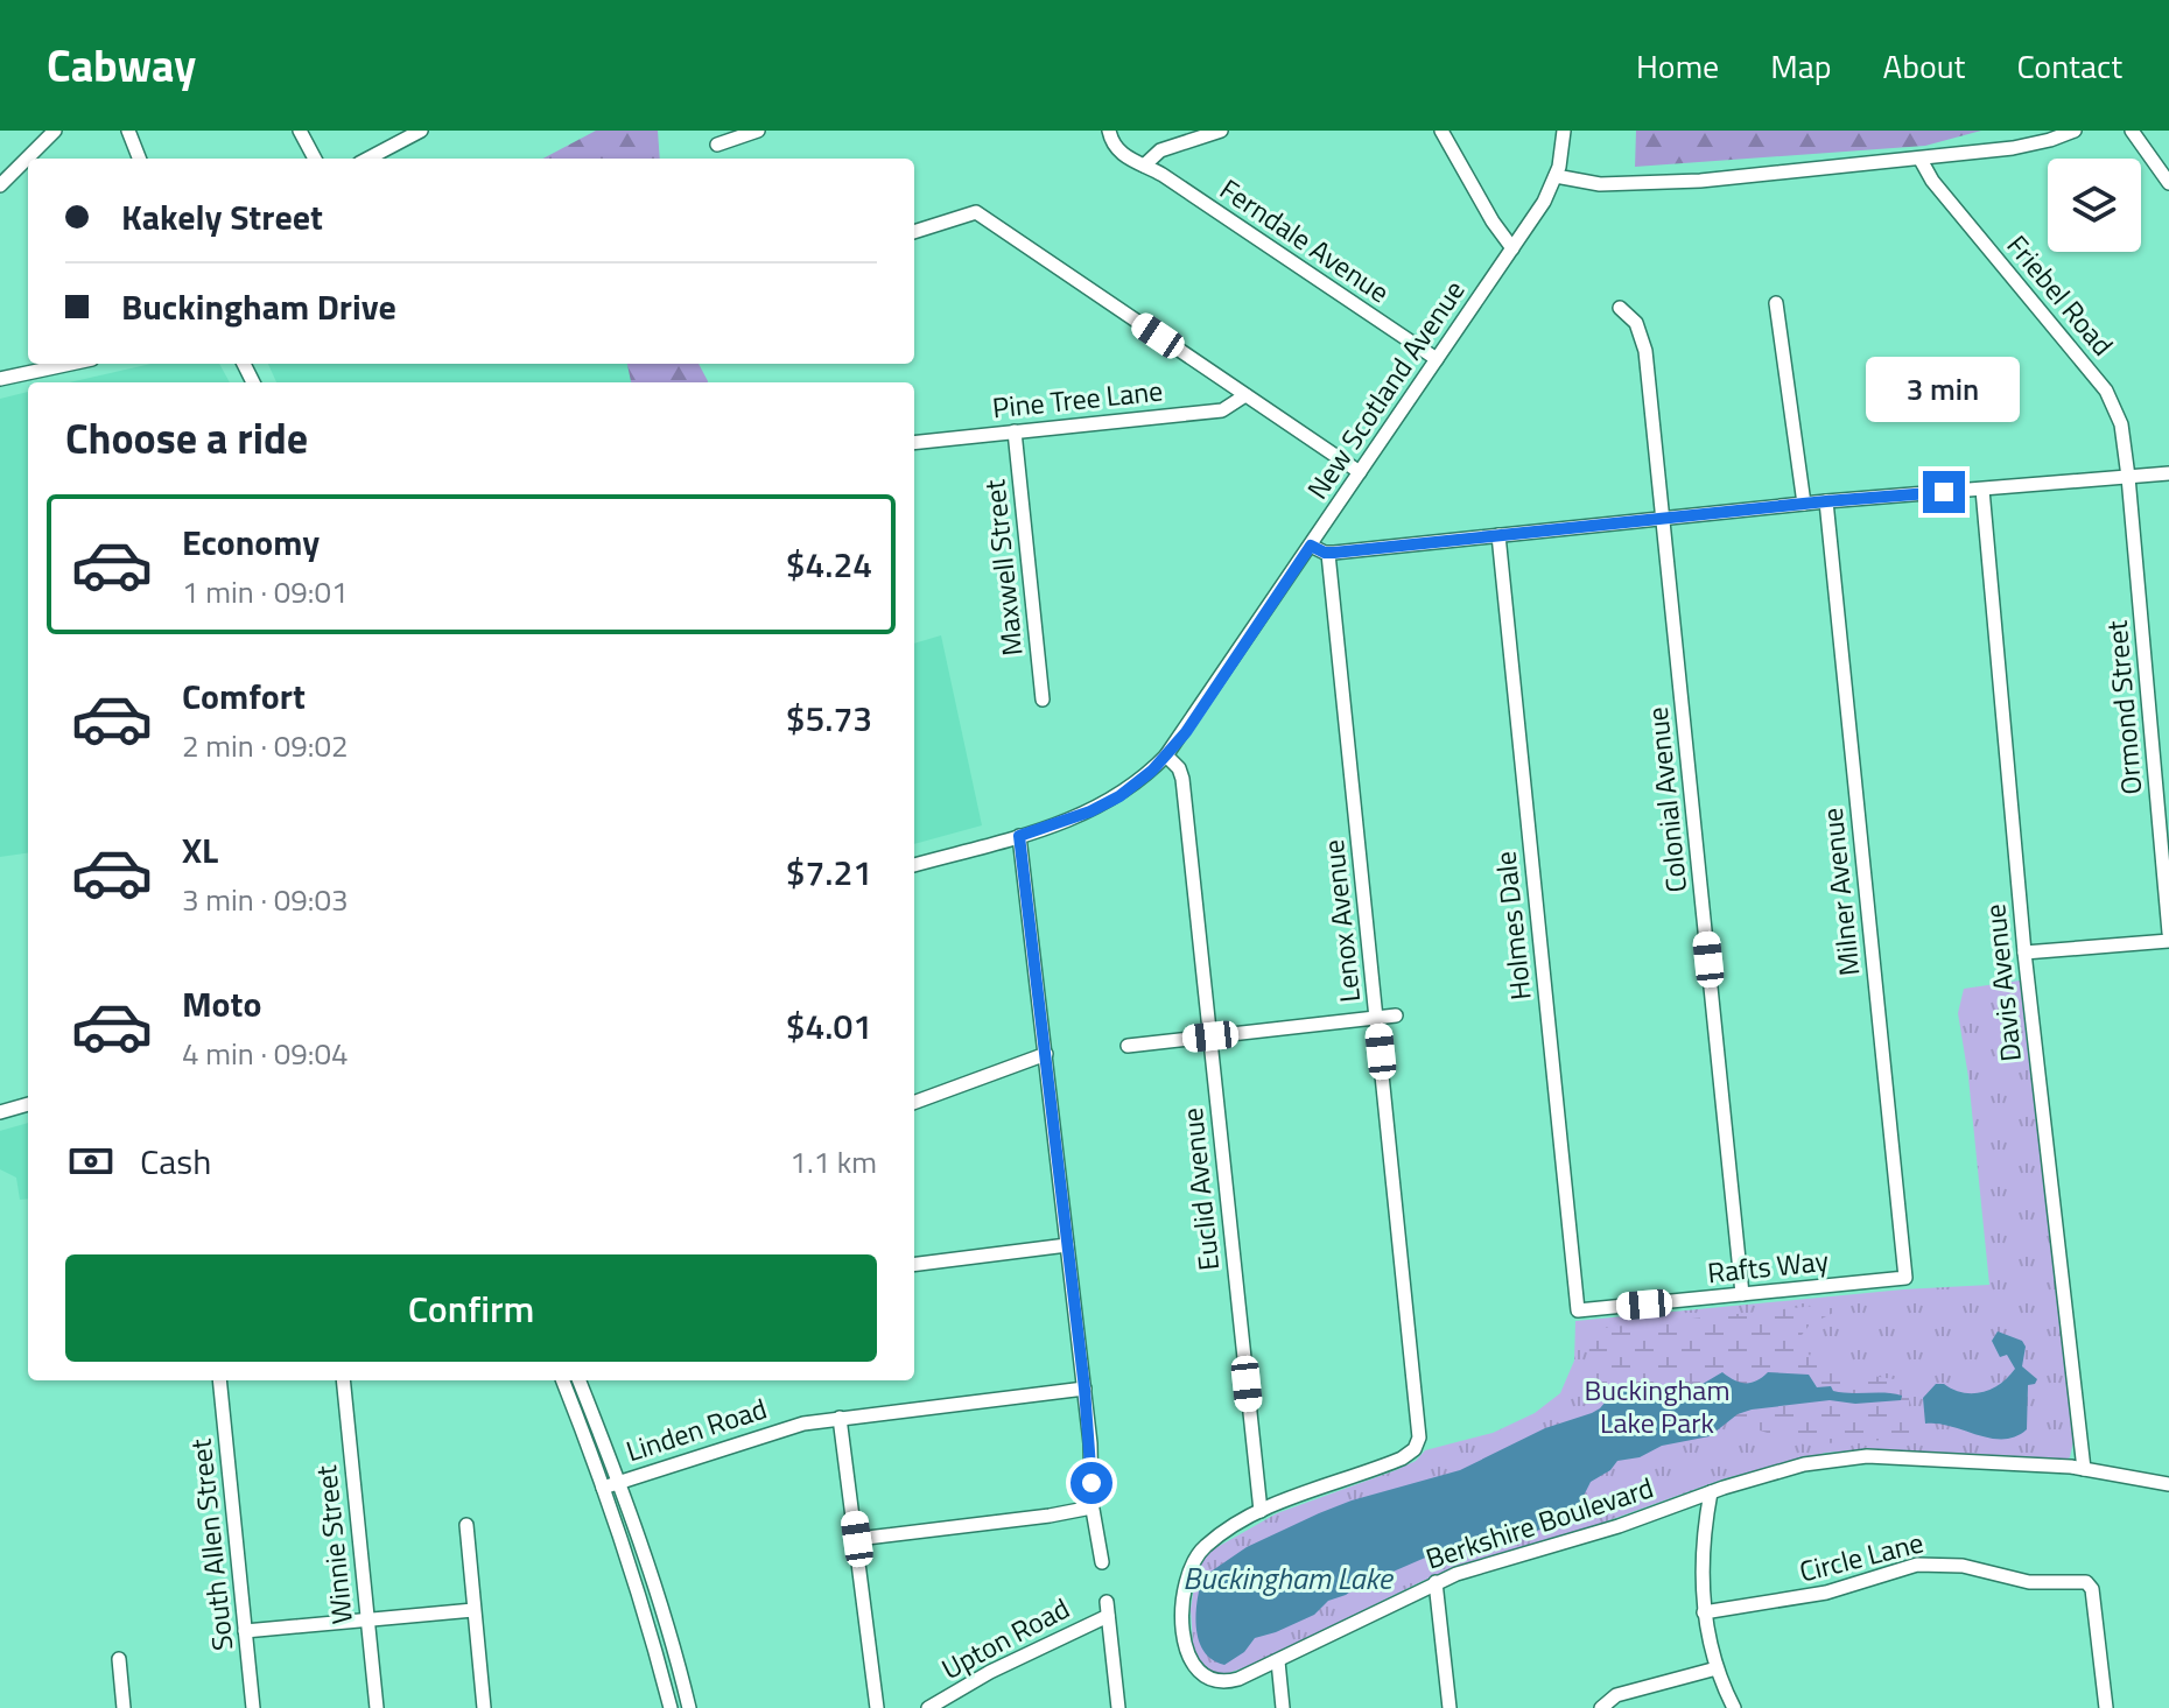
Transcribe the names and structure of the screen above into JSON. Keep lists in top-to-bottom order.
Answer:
{
  "streets": {
    "street": [
      "Ferndale Avenue",
      "Friebel Road",
      "New Scotland Avenue",
      "Pine Tree Lane",
      "Maxwell Street",
      "Ormond Street",
      "Colonial Avenue",
      "Milner Avenue",
      "Lenox Avenue",
      "Holmes Dale",
      "Davis Avenue",
      "Euclid Avenue",
      "Rafts Way",
      "Linden Road",
      "Berkshire Boulevard",
      "South Allen Street",
      "Winnie Street",
      "Circle Lane",
      "Upton Road"
    ]
  },
  "crossings": [
    ["Ferndale Avenue", "New Scotland Avenue"],
    ["Friebel Road", "Ormond Street"],
    ["New Scotland Avenue", "Euclid Avenue"],
    ["Pine Tree Lane", "Maxwell Street"],
    ["Colonial Avenue", "Rafts Way"],
    ["Milner Avenue", "Rafts Way"],
    ["Lenox Avenue", "Berkshire Boulevard"],
    ["Holmes Dale", "Rafts Way"],
    ["Davis Avenue", "Berkshire Boulevard"],
    ["Euclid Avenue", "Berkshire Boulevard"]
  ],
  "water": ["Buckingham Lake"],
  "parks": ["Buckingham Lake Park"],
  "page": {
    "header": "Cabway",
    "nav": [
      "Home",
      "Map",
      "About",
      "Contact"
    ],
    "banner": ["Kakely Street", "Buckingham Drive"],
    "bubble": "3 min",
    "heading": "Choose a ride",
    "list": [
      {
        "name": "Economy",
        "note": "1 min · 09:01",
        "value": "$4.24"
      },
      {
        "name": "Comfort",
        "note": "2 min · 09:02",
        "value": "$5.73"
      },
      {
        "name": "XL",
        "note": "3 min · 09:03",
        "value": "$7.21"
      },
      {
        "name": "Moto",
        "note": "4 min · 09:04",
        "value": "$4.01"
      }
    ],
    "pay": ["Cash", "1.1 km"],
    "buttons": "Confirm"
  }
}
